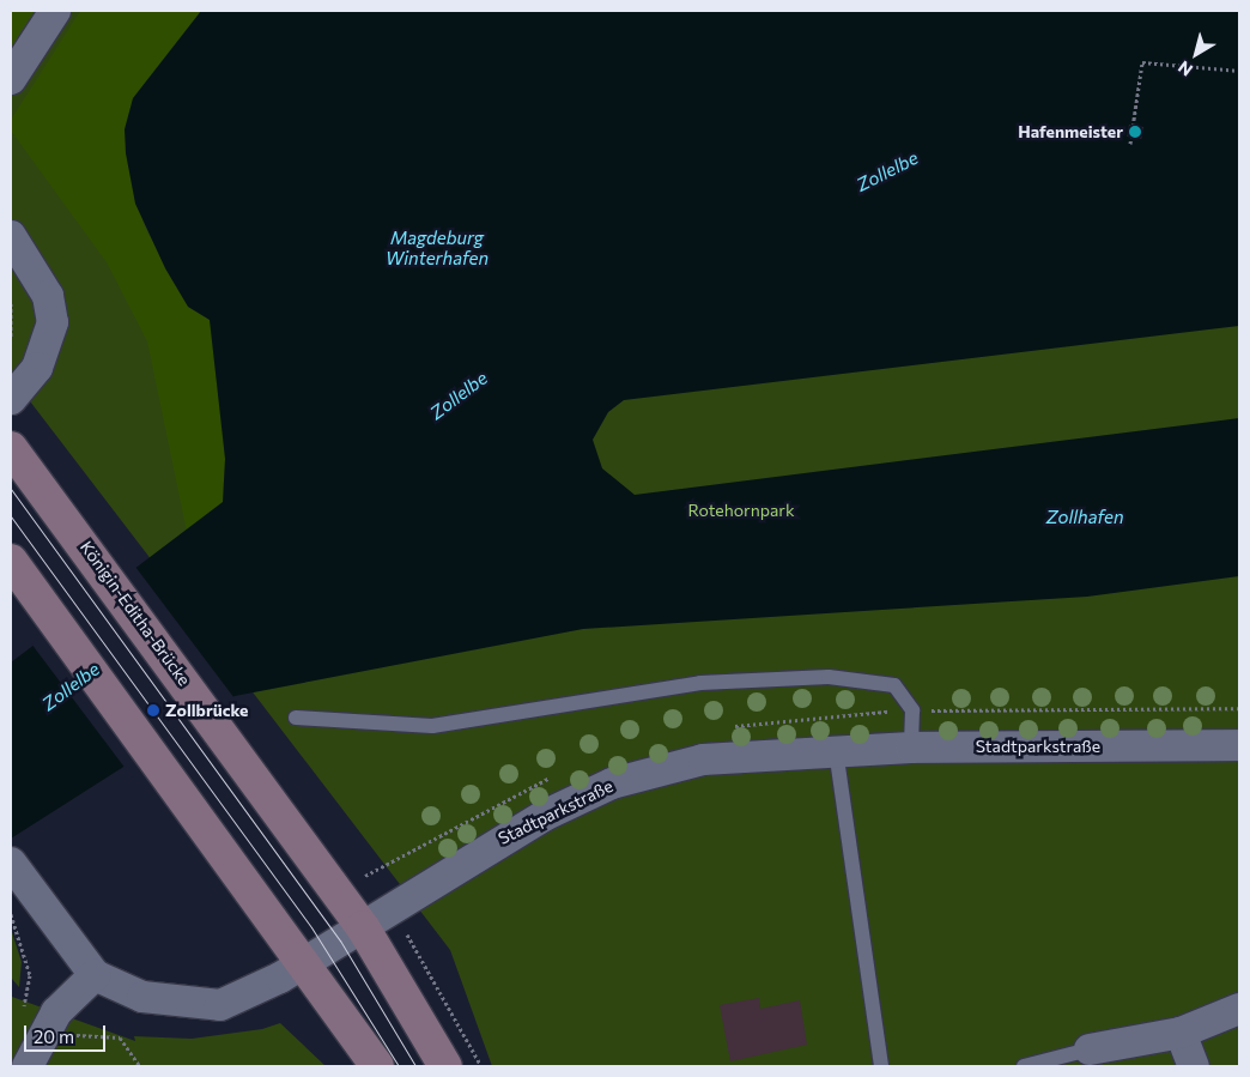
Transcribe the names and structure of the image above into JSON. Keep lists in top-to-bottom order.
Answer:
{
  "streets": {
    "main road": ["Königin-Editha-Brücke"],
    "street": ["Stadtparkstraße"]
  },
  "crossings": [
    ["Königin-Editha-Brücke", "Stadtparkstraße"]
  ],
  "water": ["Zollelbe", "Magdeburg Winterhafen", "Zollhafen"],
  "parks": ["Rotehornpark"],
  "places": ["Hafenmeister", "Zollbrücke"],
  "scale_bar": "20 m",
  "north": "bottom left"
}
